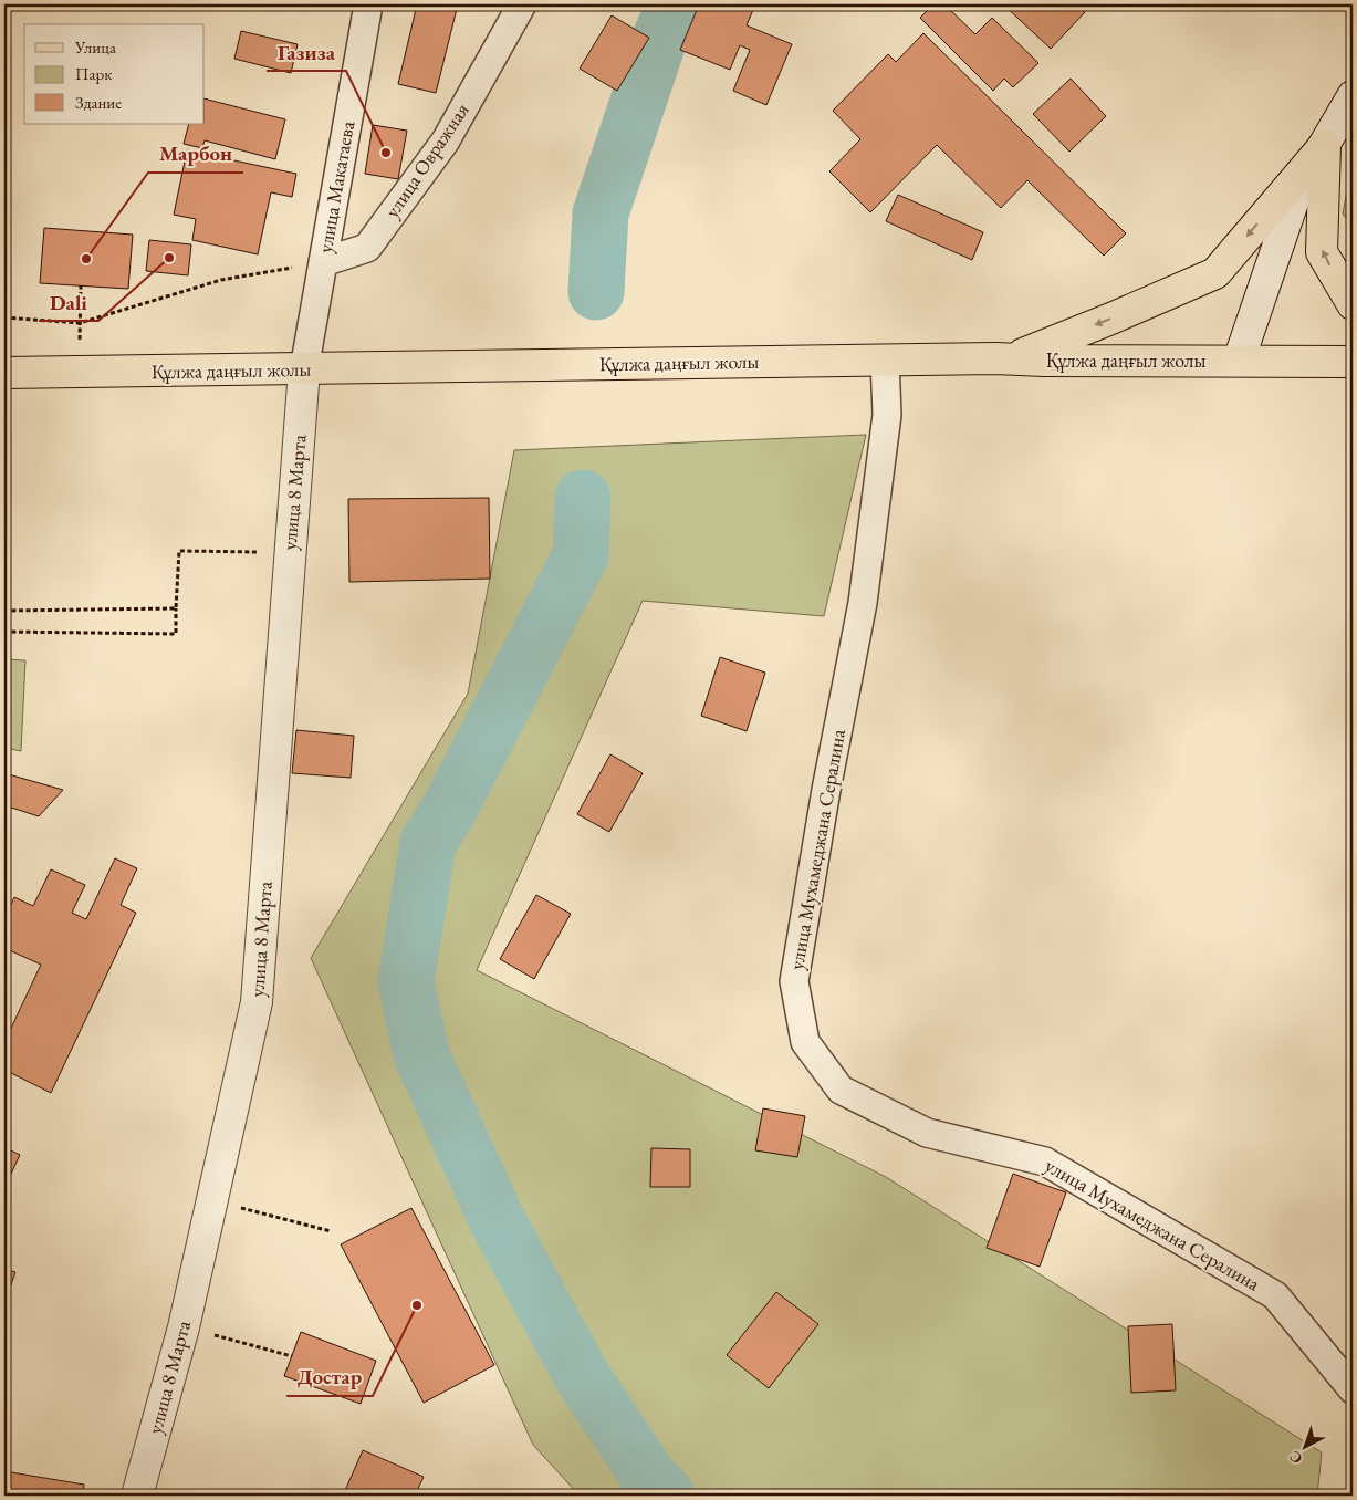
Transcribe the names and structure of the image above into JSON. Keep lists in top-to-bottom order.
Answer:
{
  "streets": {
    "main road": ["Құлжа даңғыл жолы"],
    "street": [
      "улица Овражная",
      "улица Макатаева",
      "улица 8 Марта",
      "улица Мухамеджана Сералина"
    ]
  },
  "crossings": [
    ["улица Овражная", "улица Макатаева"],
    ["улица Макатаева", "Құлжа даңғыл жолы"],
    ["улица Макатаева", "улица 8 Марта"],
    ["Құлжа даңғыл жолы", "улица 8 Марта"],
    ["Құлжа даңғыл жолы", "улица Мухамеджана Сералина"]
  ],
  "places": [
    "Газиза",
    "Dali",
    "Марбон",
    "Достар"
  ],
  "legend": ["Улица", "Парк", "Здание"],
  "north": "bottom left"
}
